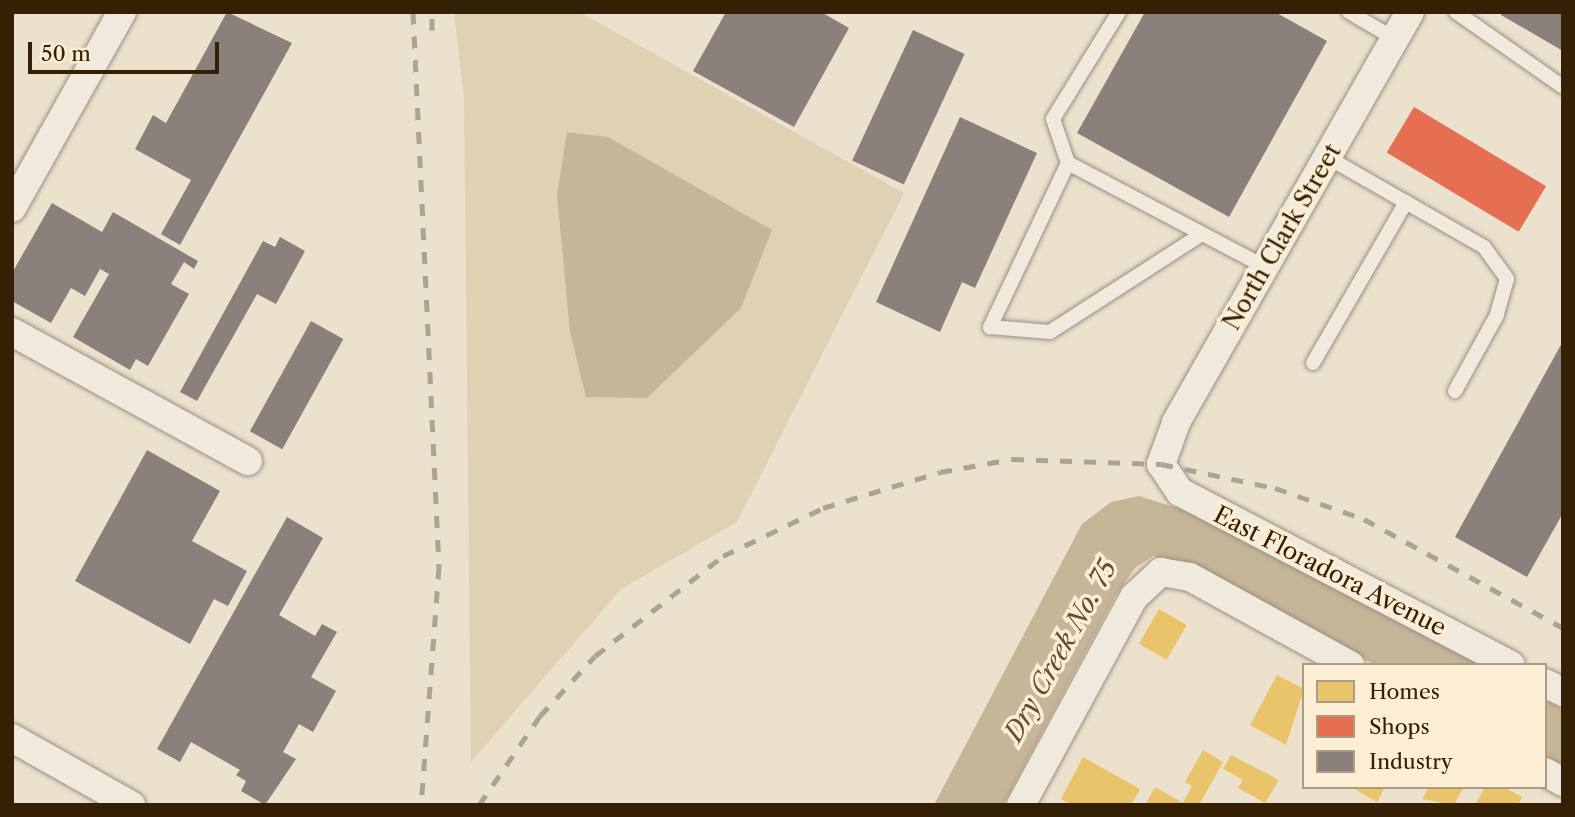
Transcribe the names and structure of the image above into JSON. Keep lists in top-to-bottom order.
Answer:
{
  "streets": {
    "street": ["North Clark Street", "East Floradora Avenue"]
  },
  "crossings": [
    ["North Clark Street", "East Floradora Avenue"]
  ],
  "water": ["Dry Creek No. 75"],
  "legend": ["Homes", "Shops", "Industry"],
  "scale_bar": "50 m"
}
